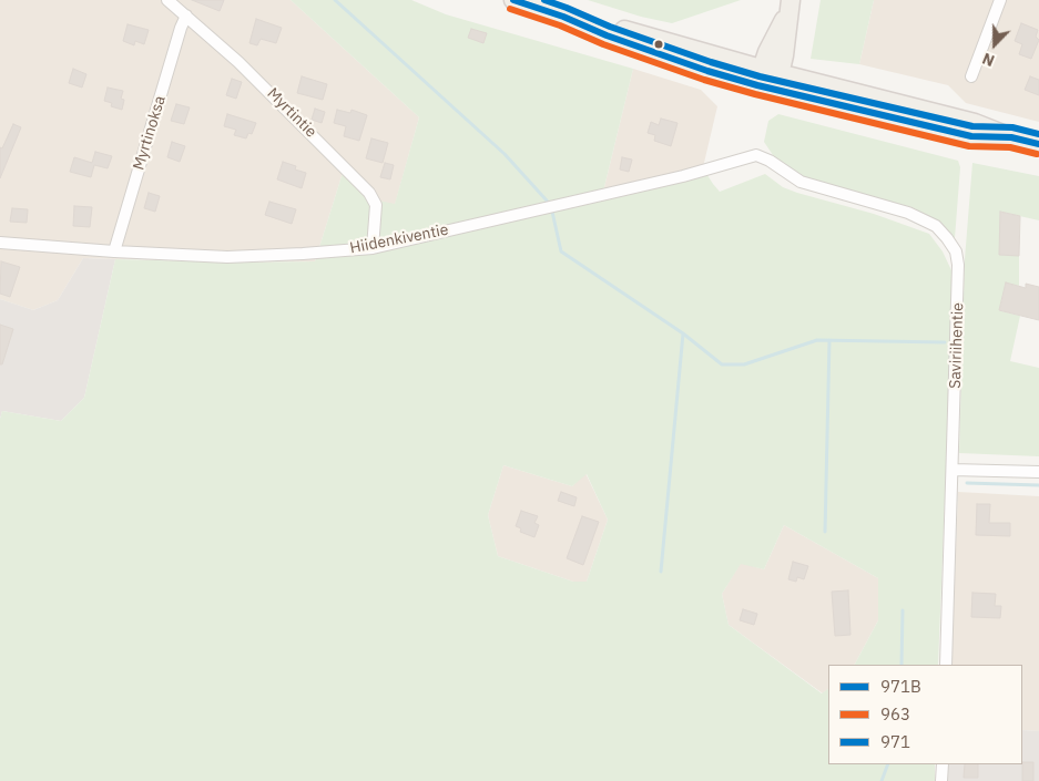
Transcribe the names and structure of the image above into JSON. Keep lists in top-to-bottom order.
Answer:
{
  "streets": {
    "street": [
      "Myrtintie",
      "Myrtinoksa",
      "Hiidenkiventie",
      "Saviriihentie"
    ]
  },
  "crossings": [
    ["Myrtintie", "Myrtinoksa"],
    ["Myrtintie", "Hiidenkiventie"],
    ["Myrtinoksa", "Hiidenkiventie"],
    ["Hiidenkiventie", "Saviriihentie"]
  ],
  "lines": ["transit line 971B", "transit line 971", "transit line 963"],
  "legend": ["971B", "963", "971"],
  "north": "bottom"
}
